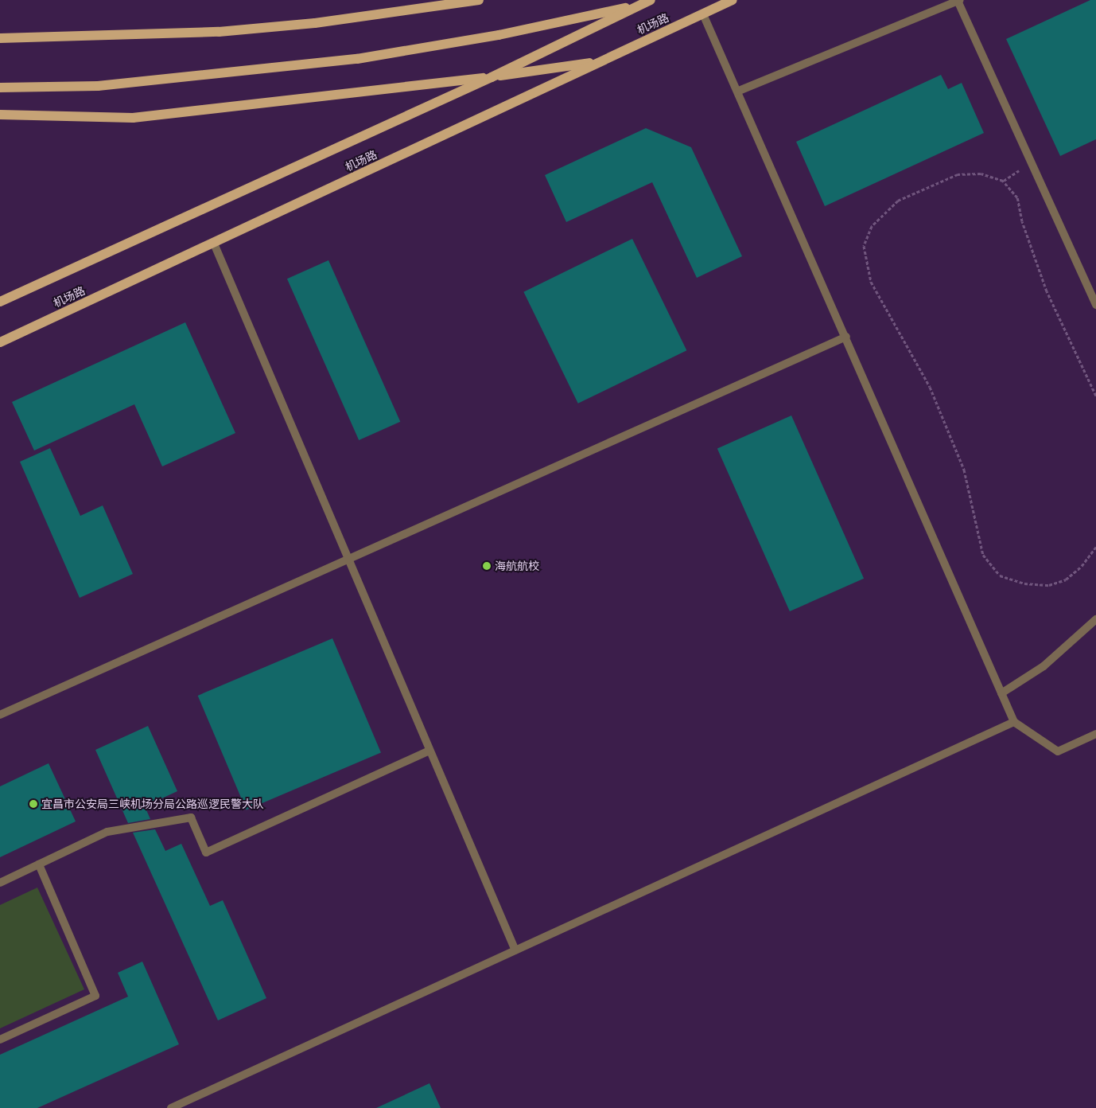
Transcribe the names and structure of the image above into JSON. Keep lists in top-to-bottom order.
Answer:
{
  "streets": {
    "main road": ["机场路"]
  },
  "places": ["海航航校", "宜昌市公安局三峡机场分局公路巡逻民警大队"]
}
